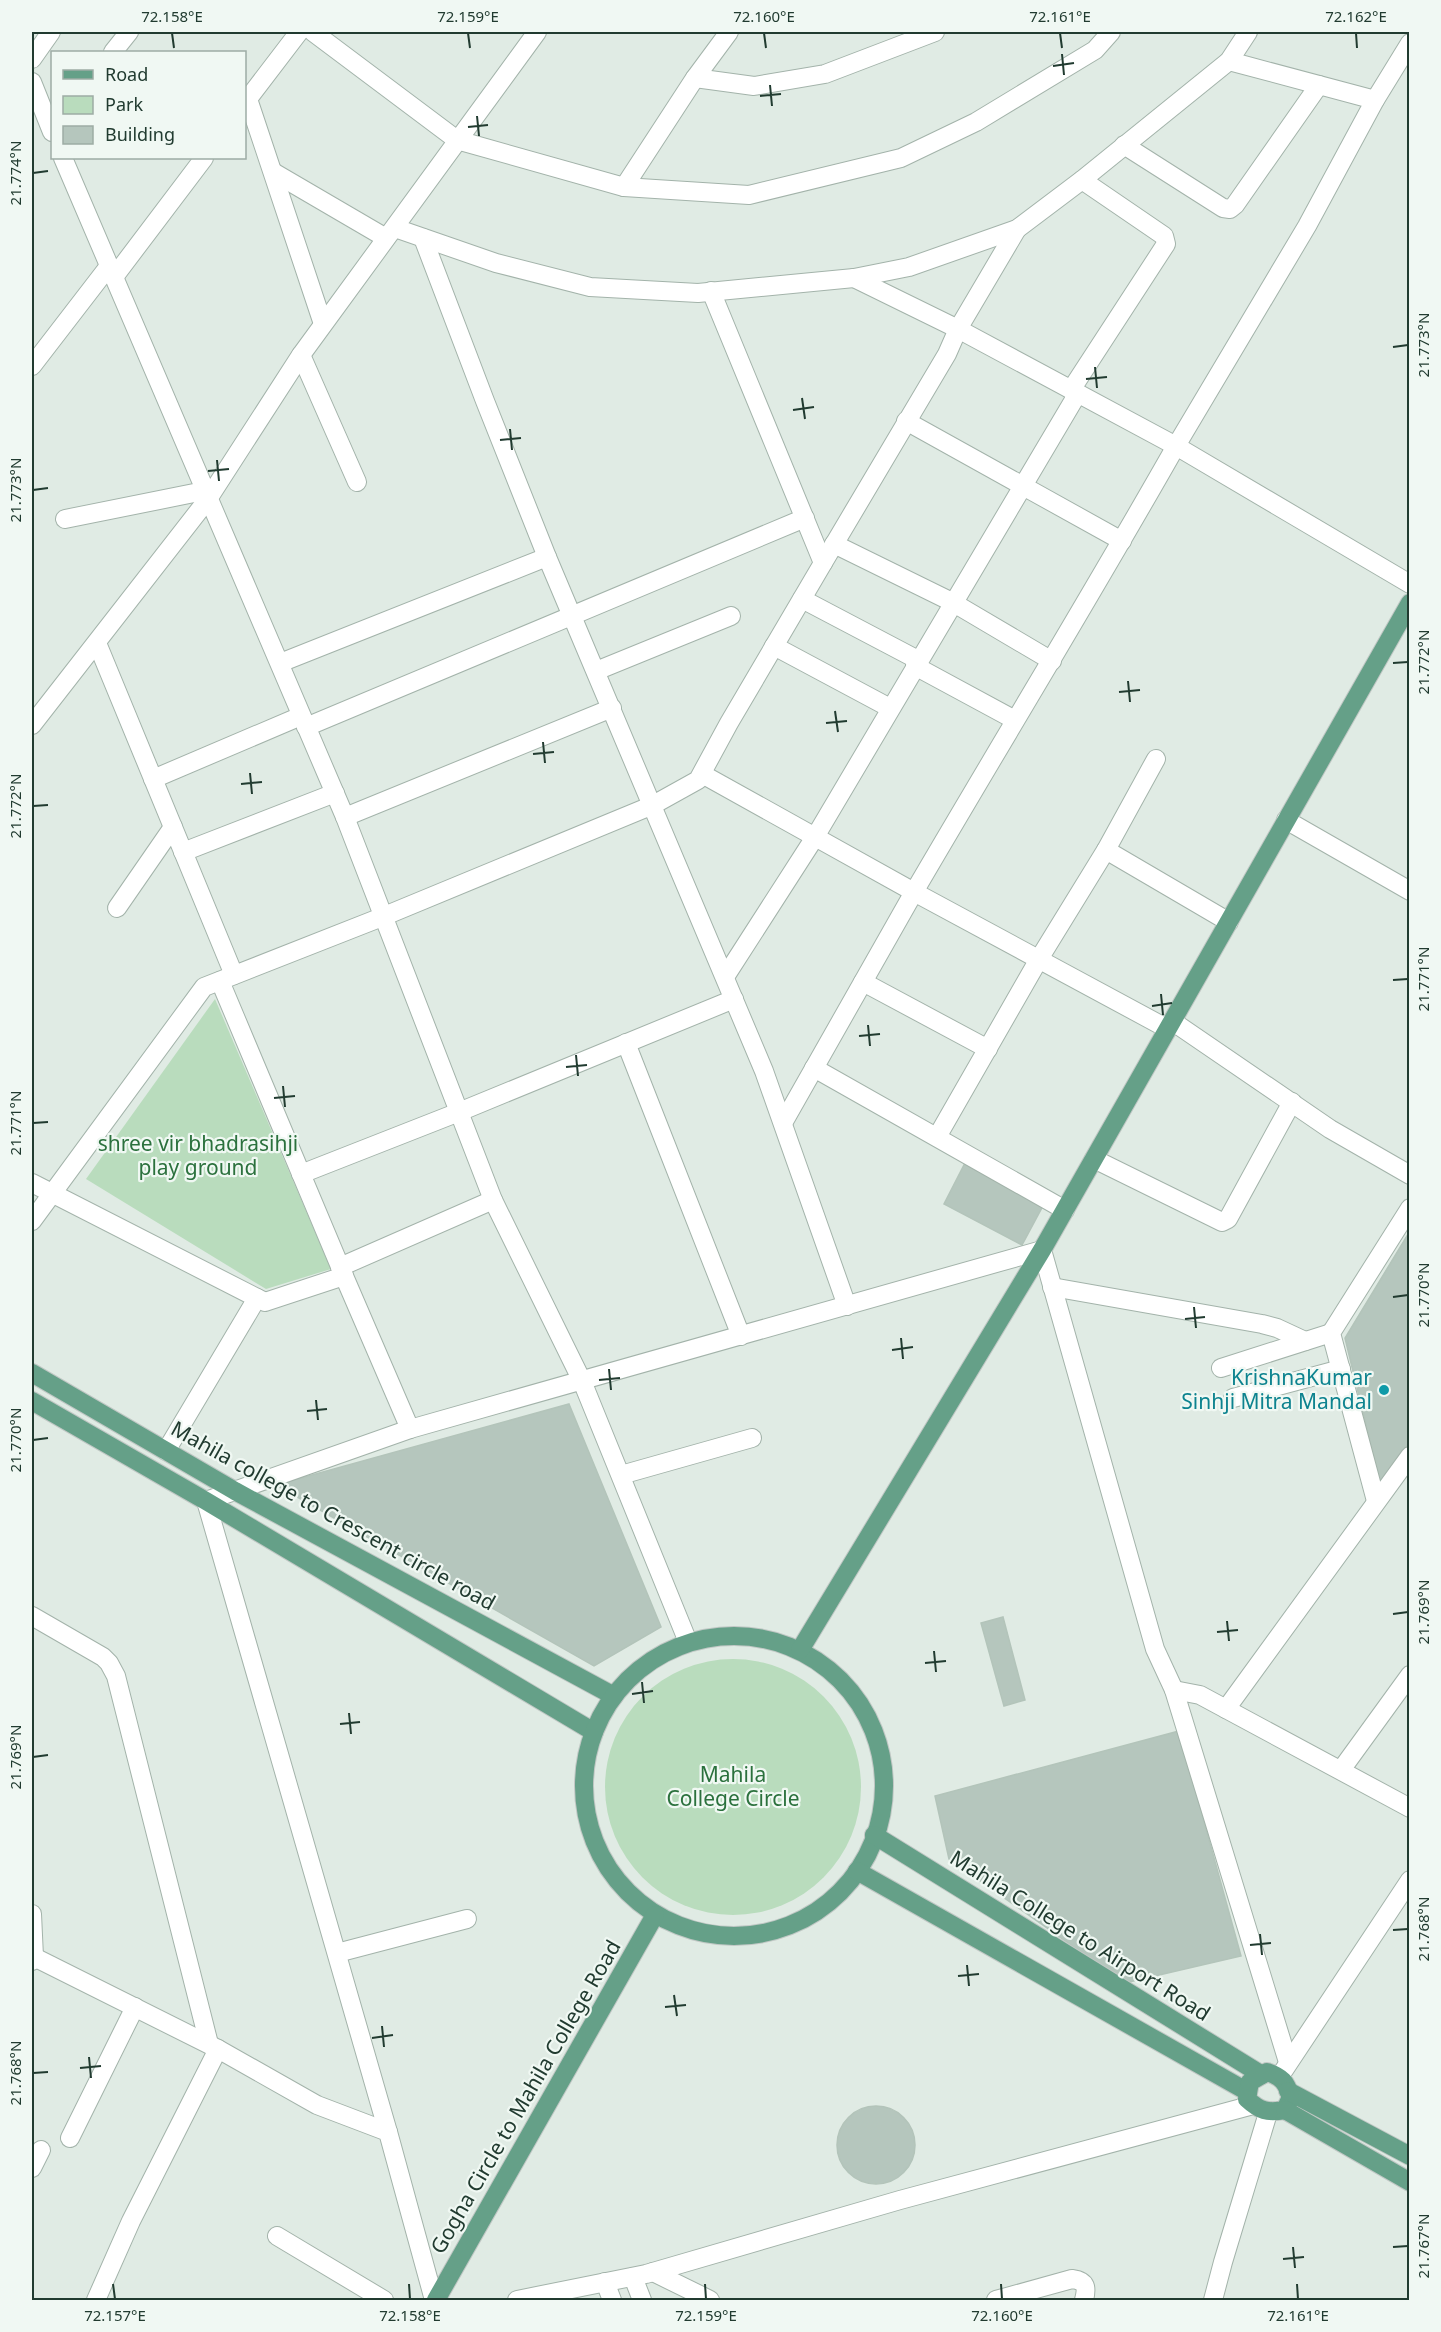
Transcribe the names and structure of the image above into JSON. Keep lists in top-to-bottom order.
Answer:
{
  "streets": {
    "main road": ["Mahila college to Crescent circle road", "Mahila College to Airport Road", "Gogha Circle to Mahila College Road"]
  },
  "parks": ["shree vir bhadrasihji play ground", "Mahila College Circle"],
  "places": ["KrishnaKumar Sinhji Mitra Mandal"],
  "legend": ["Road", "Park", "Building"],
  "coordinates": [
    "72.158°E",
    "72.159°E",
    "72.160°E",
    "72.161°E",
    "72.162°E",
    "21.774°N",
    "21.773°N",
    "21.772°N",
    "21.771°N",
    "21.770°N",
    "21.769°N",
    "21.768°N",
    "21.767°N",
    "72.157°E"
  ]
}
